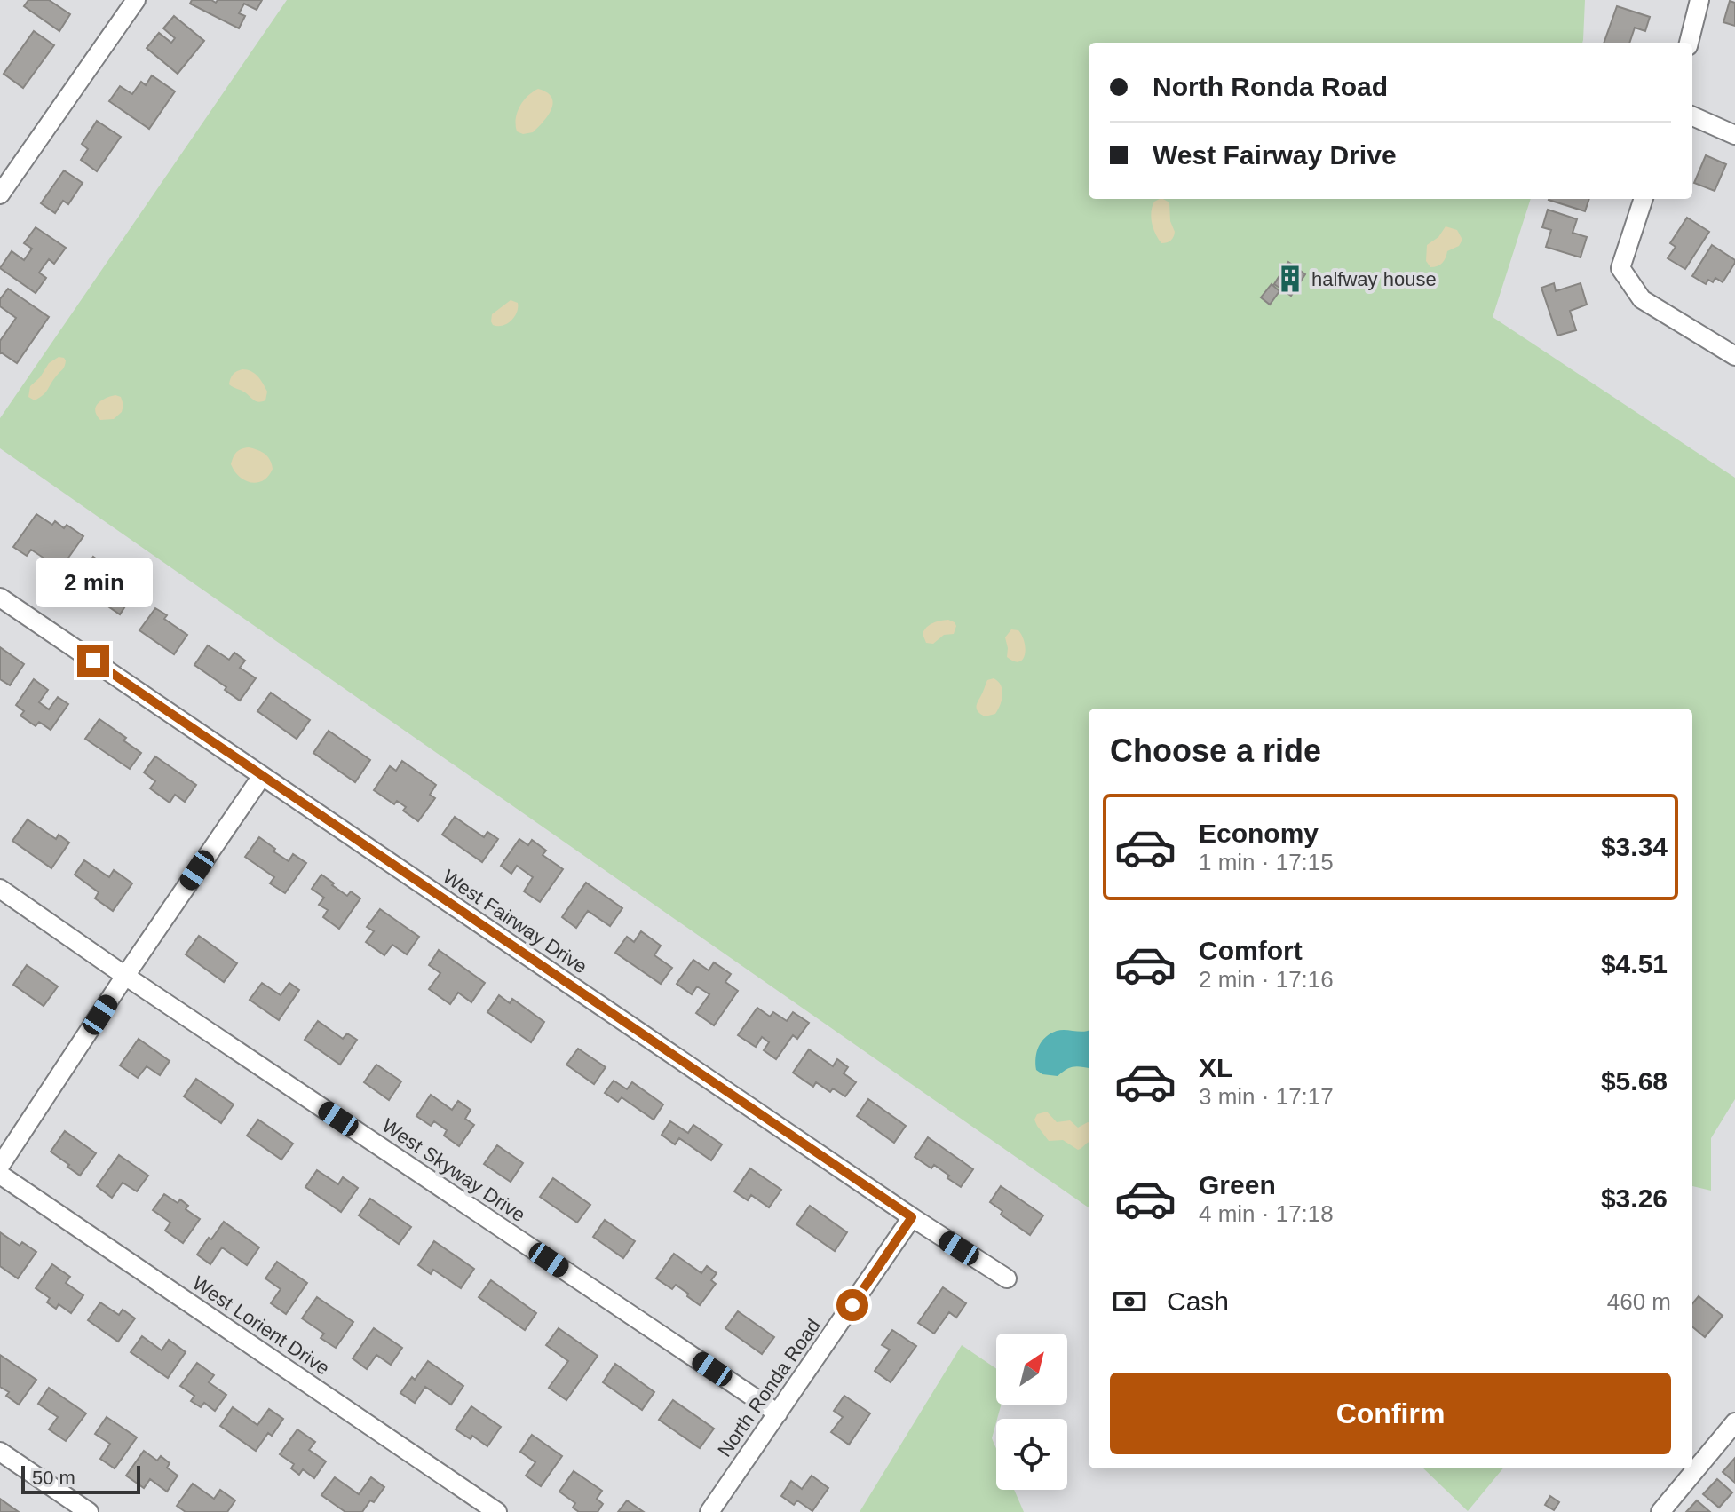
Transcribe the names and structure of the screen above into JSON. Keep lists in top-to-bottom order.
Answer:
{
  "streets": {
    "street": [
      "West Fairway Drive",
      "West Skyway Drive",
      "West Lorient Drive",
      "North Ronda Road"
    ]
  },
  "crossings": [
    ["West Fairway Drive", "North Ronda Road"],
    ["West Skyway Drive", "North Ronda Road"]
  ],
  "places": {
    "building": ["halfway house"]
  },
  "scale_bar": "50 m",
  "north": "top right",
  "page": {
    "banner": ["North Ronda Road", "West Fairway Drive"],
    "bubble": "2 min",
    "heading": "Choose a ride",
    "list": [
      {
        "name": "Economy",
        "note": "1 min · 17:15",
        "value": "$3.34"
      },
      {
        "name": "Comfort",
        "note": "2 min · 17:16",
        "value": "$4.51"
      },
      {
        "name": "XL",
        "note": "3 min · 17:17",
        "value": "$5.68"
      },
      {
        "name": "Green",
        "note": "4 min · 17:18",
        "value": "$3.26"
      }
    ],
    "pay": ["Cash", "460 m"],
    "buttons": "Confirm",
    "scale": "50 m"
  }
}
